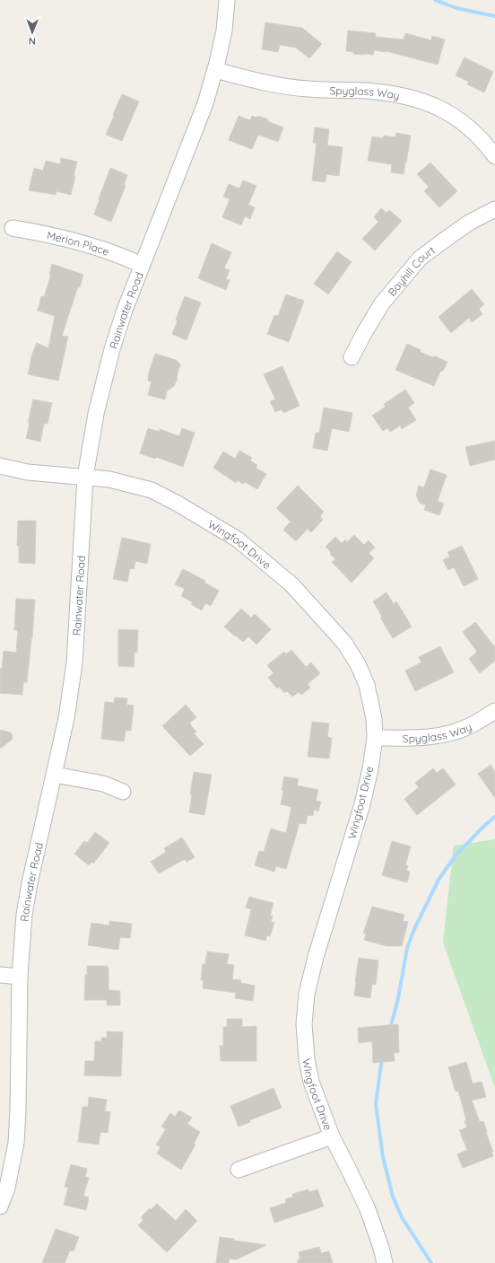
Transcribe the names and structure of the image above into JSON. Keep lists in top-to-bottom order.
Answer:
{
  "streets": {
    "street": [
      "Spyglass Way",
      "Merion Place",
      "Bayhill Court",
      "Rainwater Road",
      "Wingfoot Drive"
    ]
  },
  "crossings": [
    ["Spyglass Way", "Rainwater Road"],
    ["Spyglass Way", "Wingfoot Drive"],
    ["Merion Place", "Rainwater Road"],
    ["Rainwater Road", "Wingfoot Drive"]
  ],
  "north": "bottom"
}
